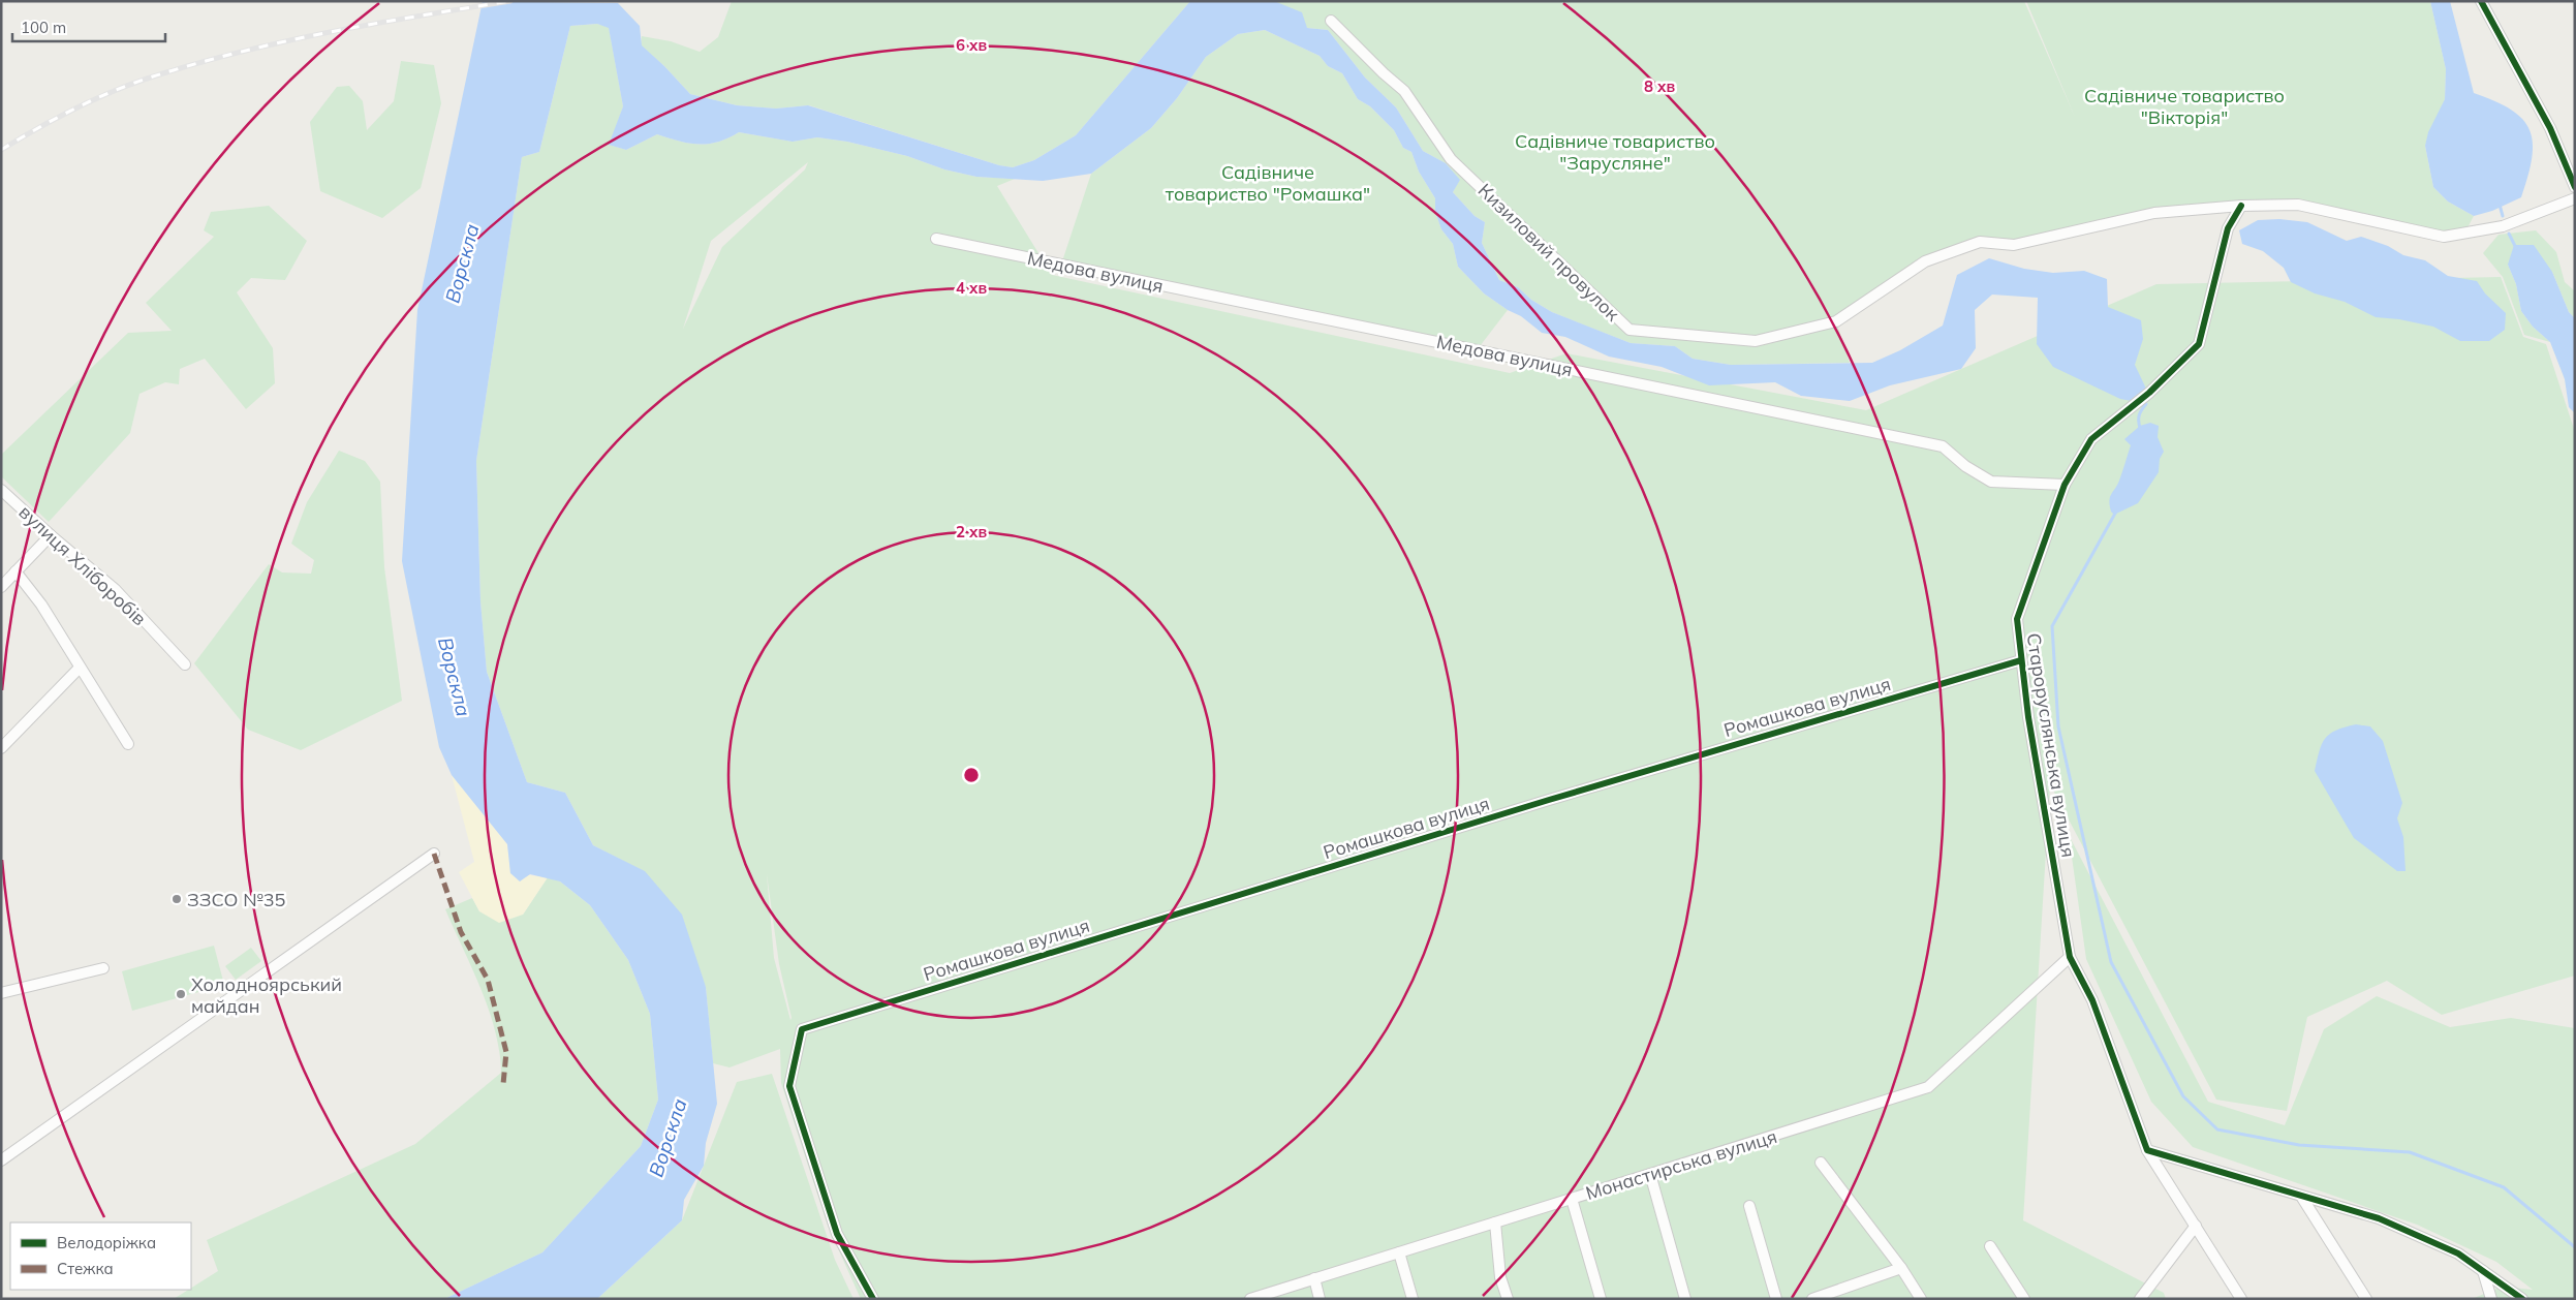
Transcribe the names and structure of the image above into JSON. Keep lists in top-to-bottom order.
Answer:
{
  "streets": {
    "street": [
      "Кизиловий провулок",
      "Медова вулиця",
      "вулиця Хліборобів",
      "Ромашкова вулиця",
      "Староруслянська вулиця",
      "Монастирська вулиця"
    ]
  },
  "crossings": [
    ["Кизиловий провулок", "Староруслянська вулиця"],
    ["Медова вулиця", "Староруслянська вулиця"],
    ["Ромашкова вулиця", "Староруслянська вулиця"],
    ["Староруслянська вулиця", "Монастирська вулиця"]
  ],
  "water": ["Ворскла"],
  "parks": ["Садівниче товариство \"Вікторія\"", "Садівниче товариство \"Зарусляне\"", "Садівниче товариство \"Ромашка\""],
  "places": ["ЗЗСО №35", "Холодноярський майдан"],
  "legend": ["Велодоріжка", "Стежка"],
  "scale_bar": "100 m",
  "rings": [
    "6 хв",
    "8 хв",
    "4 хв",
    "2 хв"
  ]
}
